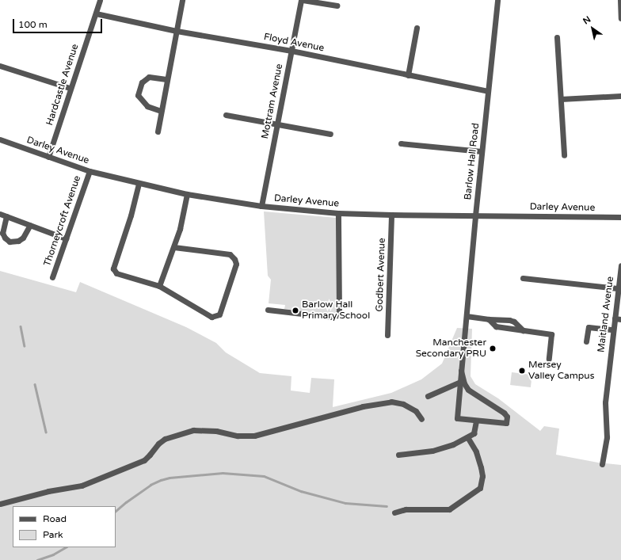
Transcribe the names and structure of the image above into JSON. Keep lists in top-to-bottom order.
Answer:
{
  "streets": {
    "street": [
      "Floyd Avenue",
      "Hardcastle Avenue",
      "Mottram Avenue",
      "Darley Avenue",
      "Barlow Hall Road",
      "Thorneycroft Avenue",
      "Godbert Avenue",
      "Maitland Avenue"
    ]
  },
  "crossings": [
    ["Floyd Avenue", "Hardcastle Avenue"],
    ["Floyd Avenue", "Mottram Avenue"],
    ["Floyd Avenue", "Barlow Hall Road"],
    ["Hardcastle Avenue", "Darley Avenue"],
    ["Mottram Avenue", "Darley Avenue"],
    ["Darley Avenue", "Barlow Hall Road"],
    ["Darley Avenue", "Thorneycroft Avenue"],
    ["Darley Avenue", "Godbert Avenue"]
  ],
  "places": ["Barlow Hall Primary School", "Manchester Secondary PRU", "Mersey Valley Campus"],
  "legend": ["Road", "Park"],
  "scale_bar": "100 m",
  "north": "top left"
}
